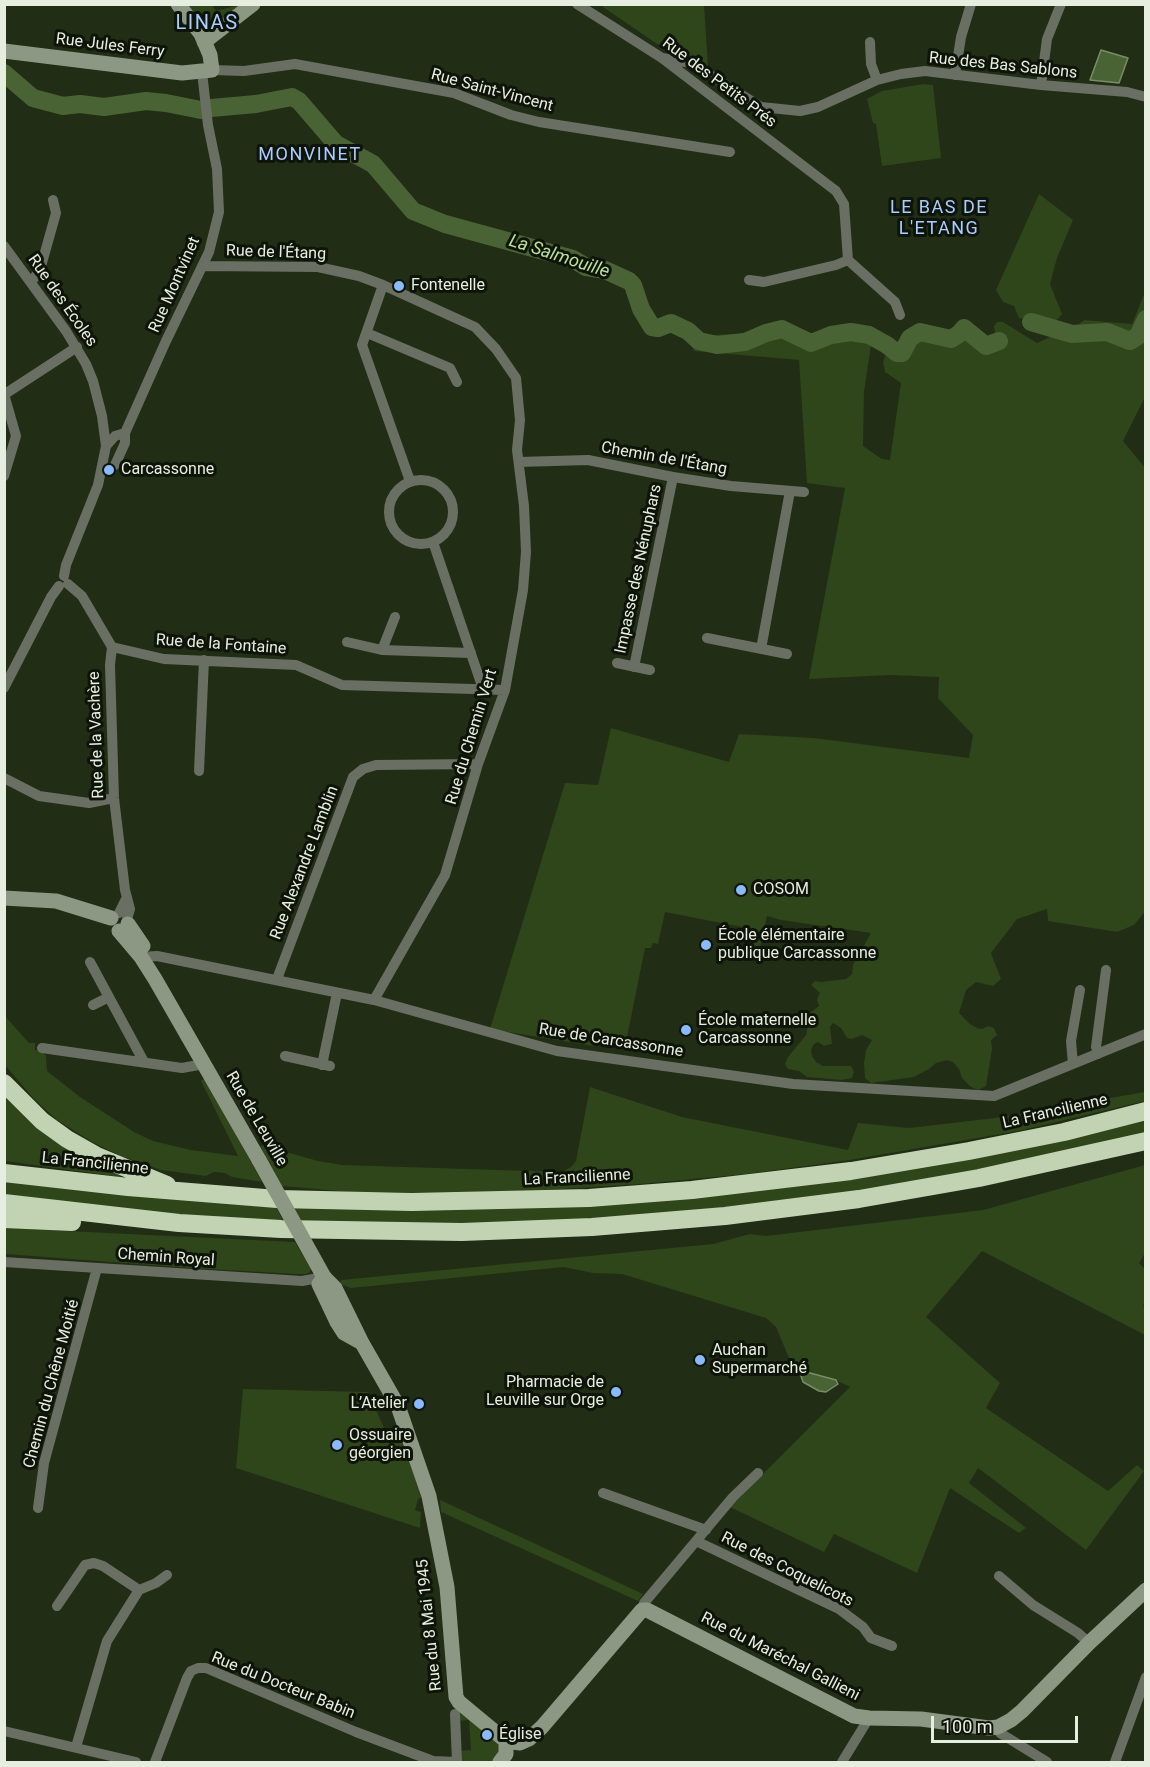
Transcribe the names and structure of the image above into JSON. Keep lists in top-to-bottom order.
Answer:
{
  "streets": {
    "highway": ["La Francilienne"],
    "street": [
      "Rue Jules Ferry",
      "Rue des Bas Sablons",
      "Rue des Petits Prés",
      "Rue Saint-Vincent",
      "Rue de l'Étang",
      "Rue Montvinet",
      "Rue des Écoles",
      "Chemin de l'Étang",
      "Impasse des Nénuphars",
      "Rue de la Fontaine",
      "Rue de la Vachère",
      "Rue du Chemin Vert",
      "Rue Alexandre Lamblin",
      "Rue de Carcassonne",
      "Rue de Leuville",
      "Chemin Royal",
      "Chemin du Chêne Moitié",
      "Rue des Coquelicots",
      "Rue du 8 Mai 1945",
      "Rue du Maréchal Gallieni",
      "Rue du Docteur Babin"
    ]
  },
  "crossings": [
    ["Rue Jules Ferry", "Rue Saint-Vincent"],
    ["Rue Jules Ferry", "Rue Montvinet"],
    ["Rue des Bas Sablons", "Rue des Petits Prés"],
    ["Rue Saint-Vincent", "Rue Montvinet"],
    ["Rue de l'Étang", "Rue Montvinet"],
    ["Rue de l'Étang", "Chemin de l'Étang"],
    ["Rue de l'Étang", "Rue du Chemin Vert"],
    ["Chemin de l'Étang", "Impasse des Nénuphars"],
    ["Chemin de l'Étang", "Rue du Chemin Vert"],
    ["Rue de la Fontaine", "Rue de la Vachère"],
    ["Rue de la Fontaine", "Rue du Chemin Vert"],
    ["Rue de la Vachère", "Rue de Leuville"],
    ["Rue du Chemin Vert", "Rue Alexandre Lamblin"],
    ["Rue du Chemin Vert", "Rue de Carcassonne"],
    ["Rue Alexandre Lamblin", "Rue de Carcassonne"],
    ["Rue de Carcassonne", "Rue de Leuville"],
    ["Rue de Leuville", "Chemin Royal"],
    ["Rue de Leuville", "Rue du 8 Mai 1945"],
    ["Chemin Royal", "Chemin du Chêne Moitié"],
    ["Chemin Royal", "Rue du 8 Mai 1945"],
    ["Rue du 8 Mai 1945", "Rue du Docteur Babin"]
  ],
  "districts": ["LINAS", "MONVINET", "LE BAS DE L'ETANG"],
  "water": ["La Salmouille"],
  "places": [
    "Fontenelle",
    "Carcassonne",
    "COSOM",
    "École élémentaire publique Carcassonne",
    "École maternelle Carcassonne",
    "Auchan Supermarché",
    "Pharmacie de Leuville sur Orge",
    "L’Atelier",
    "Ossuaire géorgien",
    "Église"
  ],
  "scale_bar": "100 m"
}
